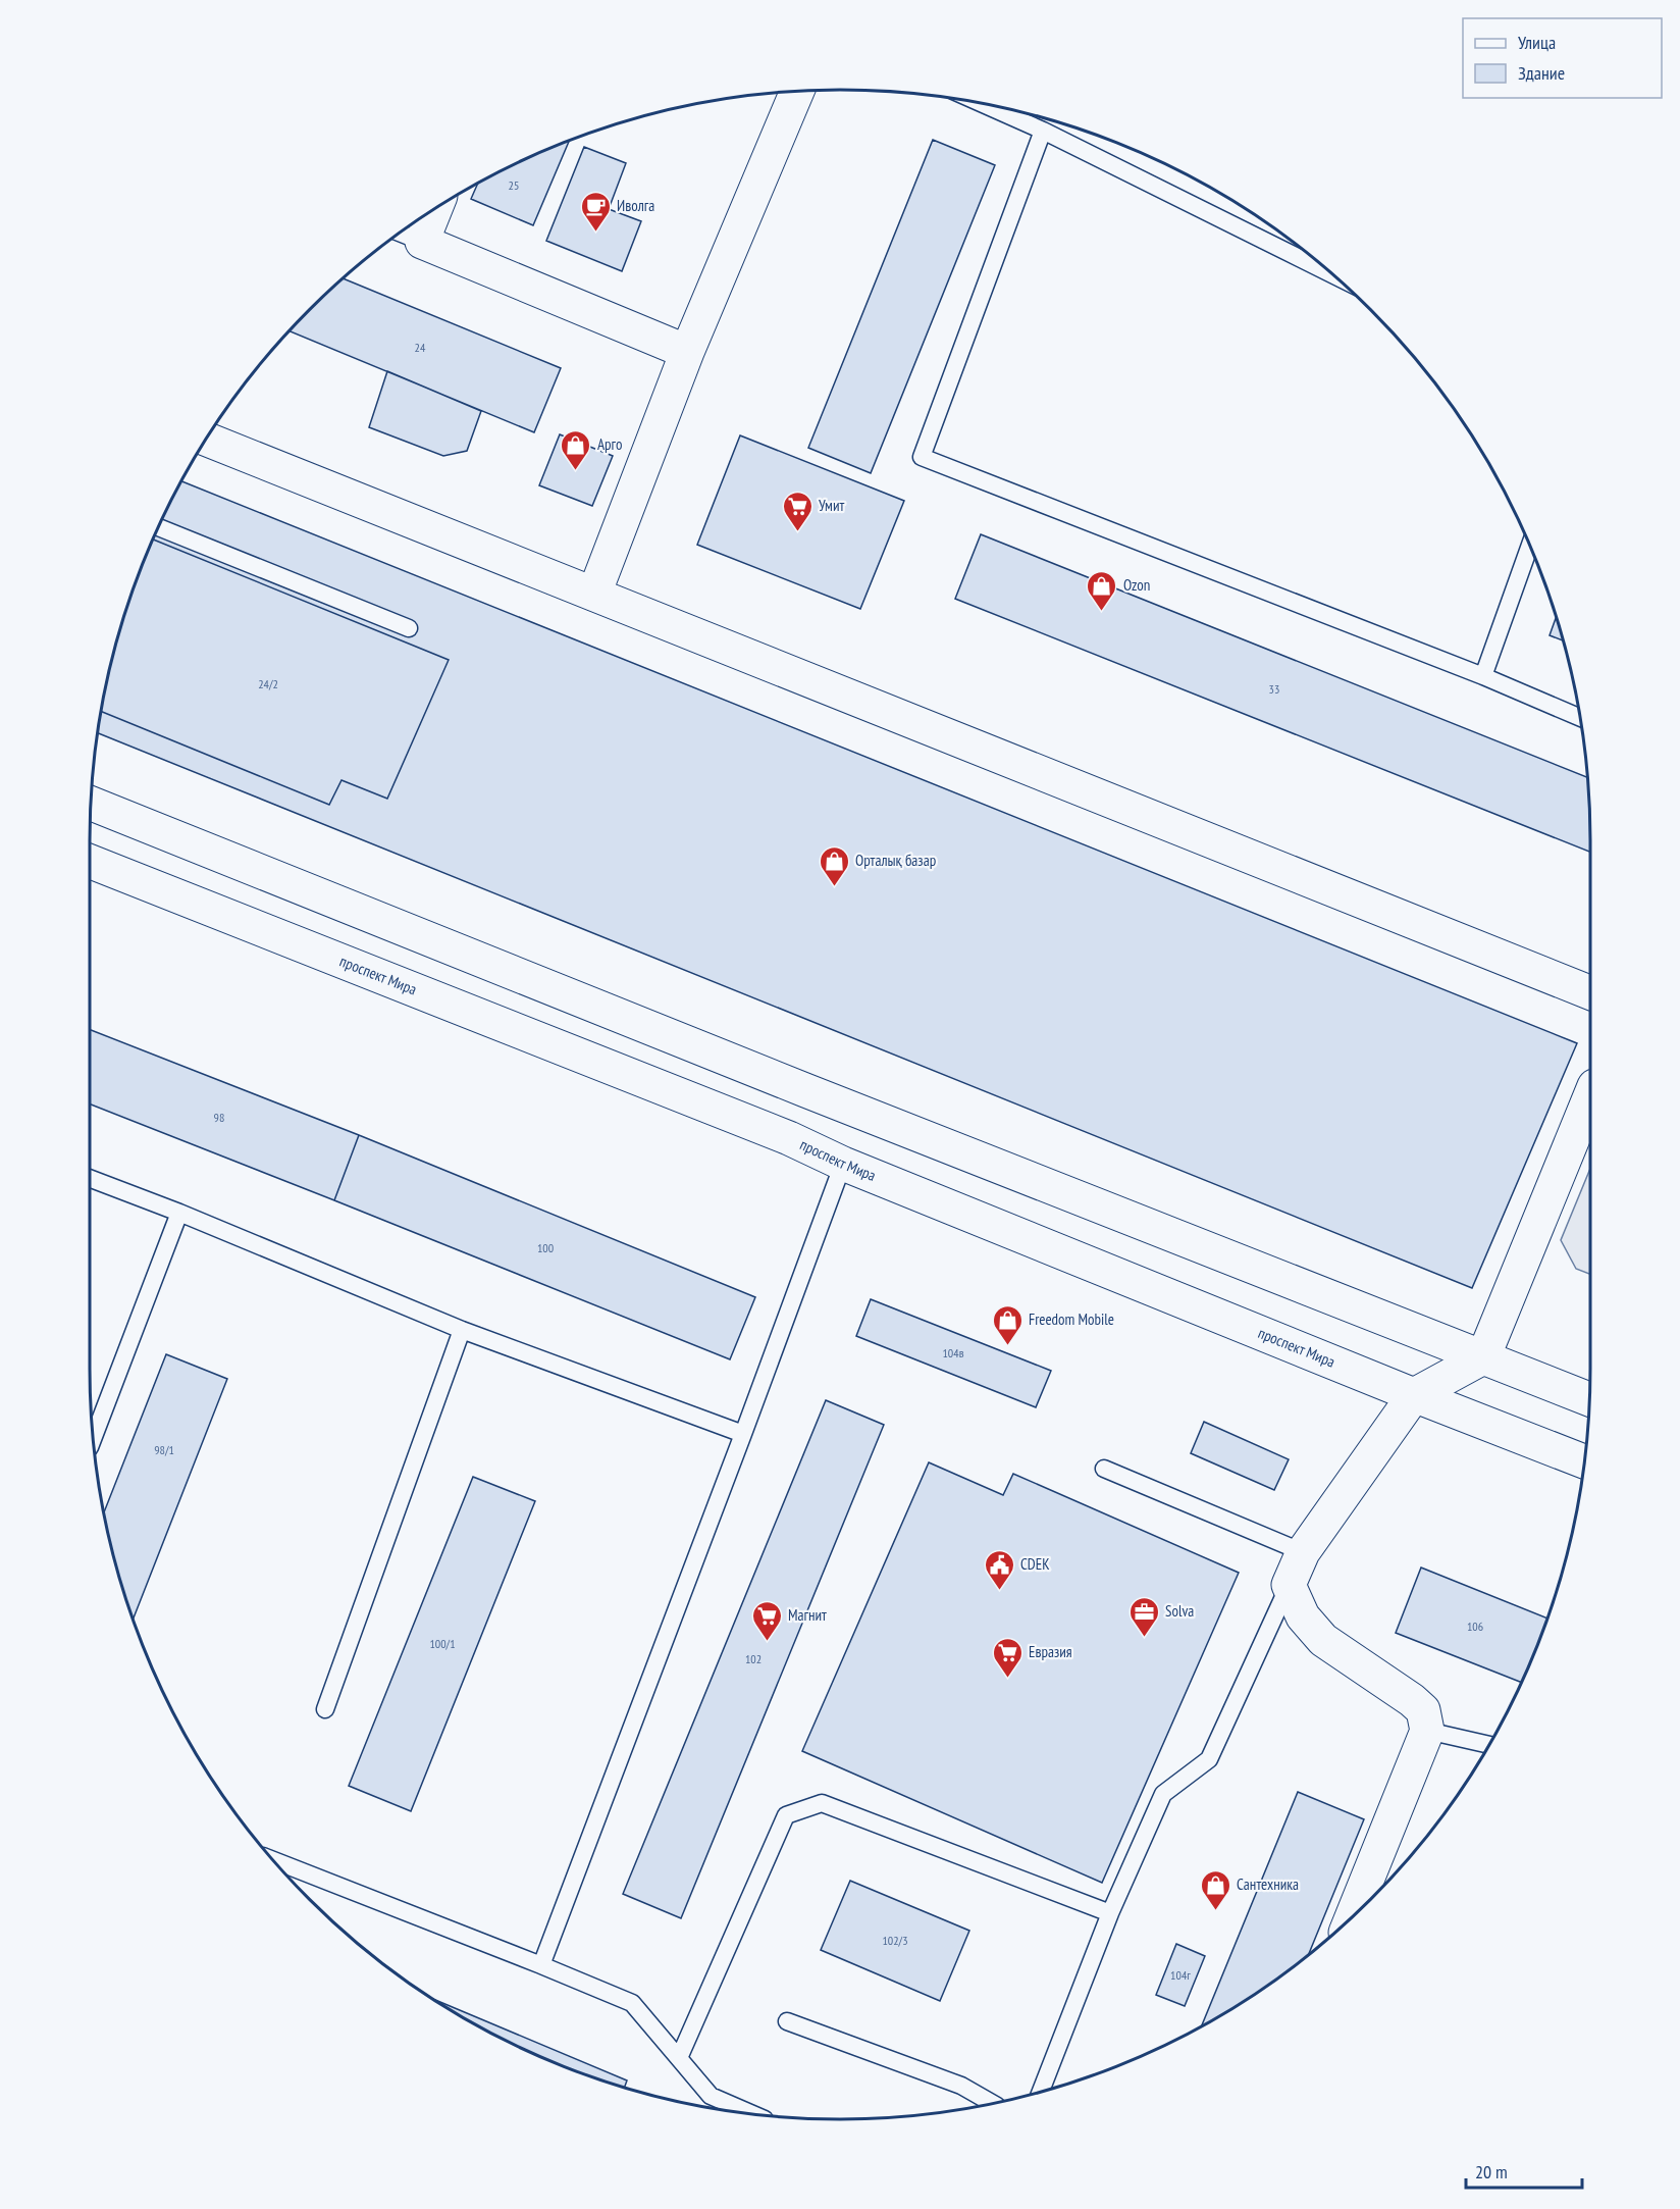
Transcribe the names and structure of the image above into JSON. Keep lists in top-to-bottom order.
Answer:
{
  "streets": {
    "street": ["проспект Мира"]
  },
  "places": {
    "cafe": ["Иволга"],
    "shop": [
      "Арго",
      "Ozon",
      "Орталық базар",
      "Freedom Mobile",
      "Сантехника"
    ],
    "supermarket": ["Умит", "Магнит", "Евразия"],
    "public building": ["CDEK"],
    "office": ["Solva"]
  },
  "house_numbers": [
    "25",
    "24",
    "24/2",
    "33",
    "98",
    "100",
    "104в",
    "98/1",
    "106",
    "100/1",
    "102",
    "102/3",
    "104г"
  ],
  "legend": ["Улица", "Здание"],
  "scale_bar": "20 m"
}
